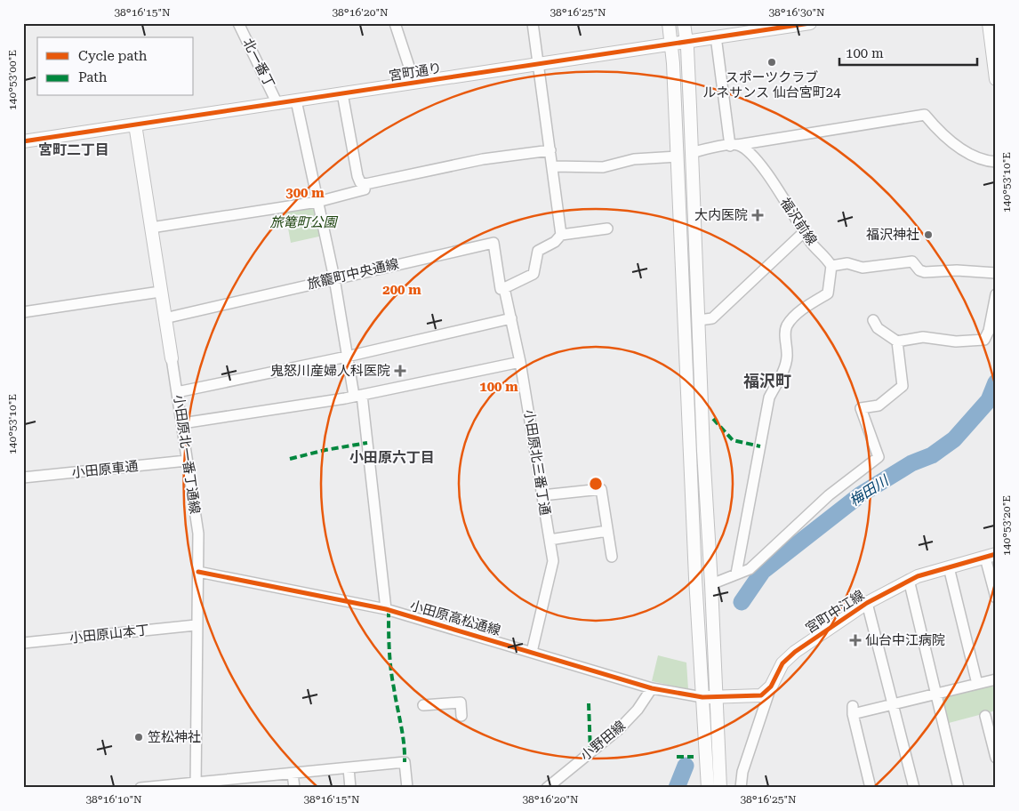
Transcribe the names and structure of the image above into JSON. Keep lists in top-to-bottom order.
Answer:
{
  "streets": {
    "street": [
      "北一番丁",
      "宮町通り",
      "福沢前線",
      "旅籠町中央通線",
      "小田原北一番丁通線",
      "小田原北三番丁通",
      "小田原車通",
      "宮町中江線",
      "小田原高松通線",
      "小田原山本丁",
      "小野田線"
    ]
  },
  "crossings": [
    ["北一番丁", "宮町通り"],
    ["宮町通り", "小田原北一番丁通線"],
    ["旅籠町中央通線", "小田原北一番丁通線"],
    ["旅籠町中央通線", "小田原北三番丁通"],
    ["小田原北一番丁通線", "小田原車通"],
    ["小田原北一番丁通線", "小田原高松通線"],
    ["小田原北一番丁通線", "小田原山本丁"],
    ["小田原北三番丁通", "小田原高松通線"],
    ["小田原高松通線", "小野田線"]
  ],
  "districts": ["宮町二丁目", "福沢町", "小田原六丁目"],
  "water": ["梅田川"],
  "parks": ["旅篭町公園"],
  "places": {
    "other": ["スポーツクラブ ルネサンス 仙台宮町24", "福沢神社", "笠松神社"],
    "health": ["大内医院", "鬼怒川産婦人科医院", "仙台中江病院"]
  },
  "legend": ["Cycle path", "Path"],
  "scale_bar": "100 m",
  "coordinates": [
    "38°16'15\"N",
    "38°16'20\"N",
    "38°16'25\"N",
    "38°16'30\"N",
    "140°53'00\"E",
    "140°53'10\"E",
    "140°53'20\"E",
    "38°16'10\"N"
  ],
  "rings": ["300 m", "200 m", "100 m"]
}
